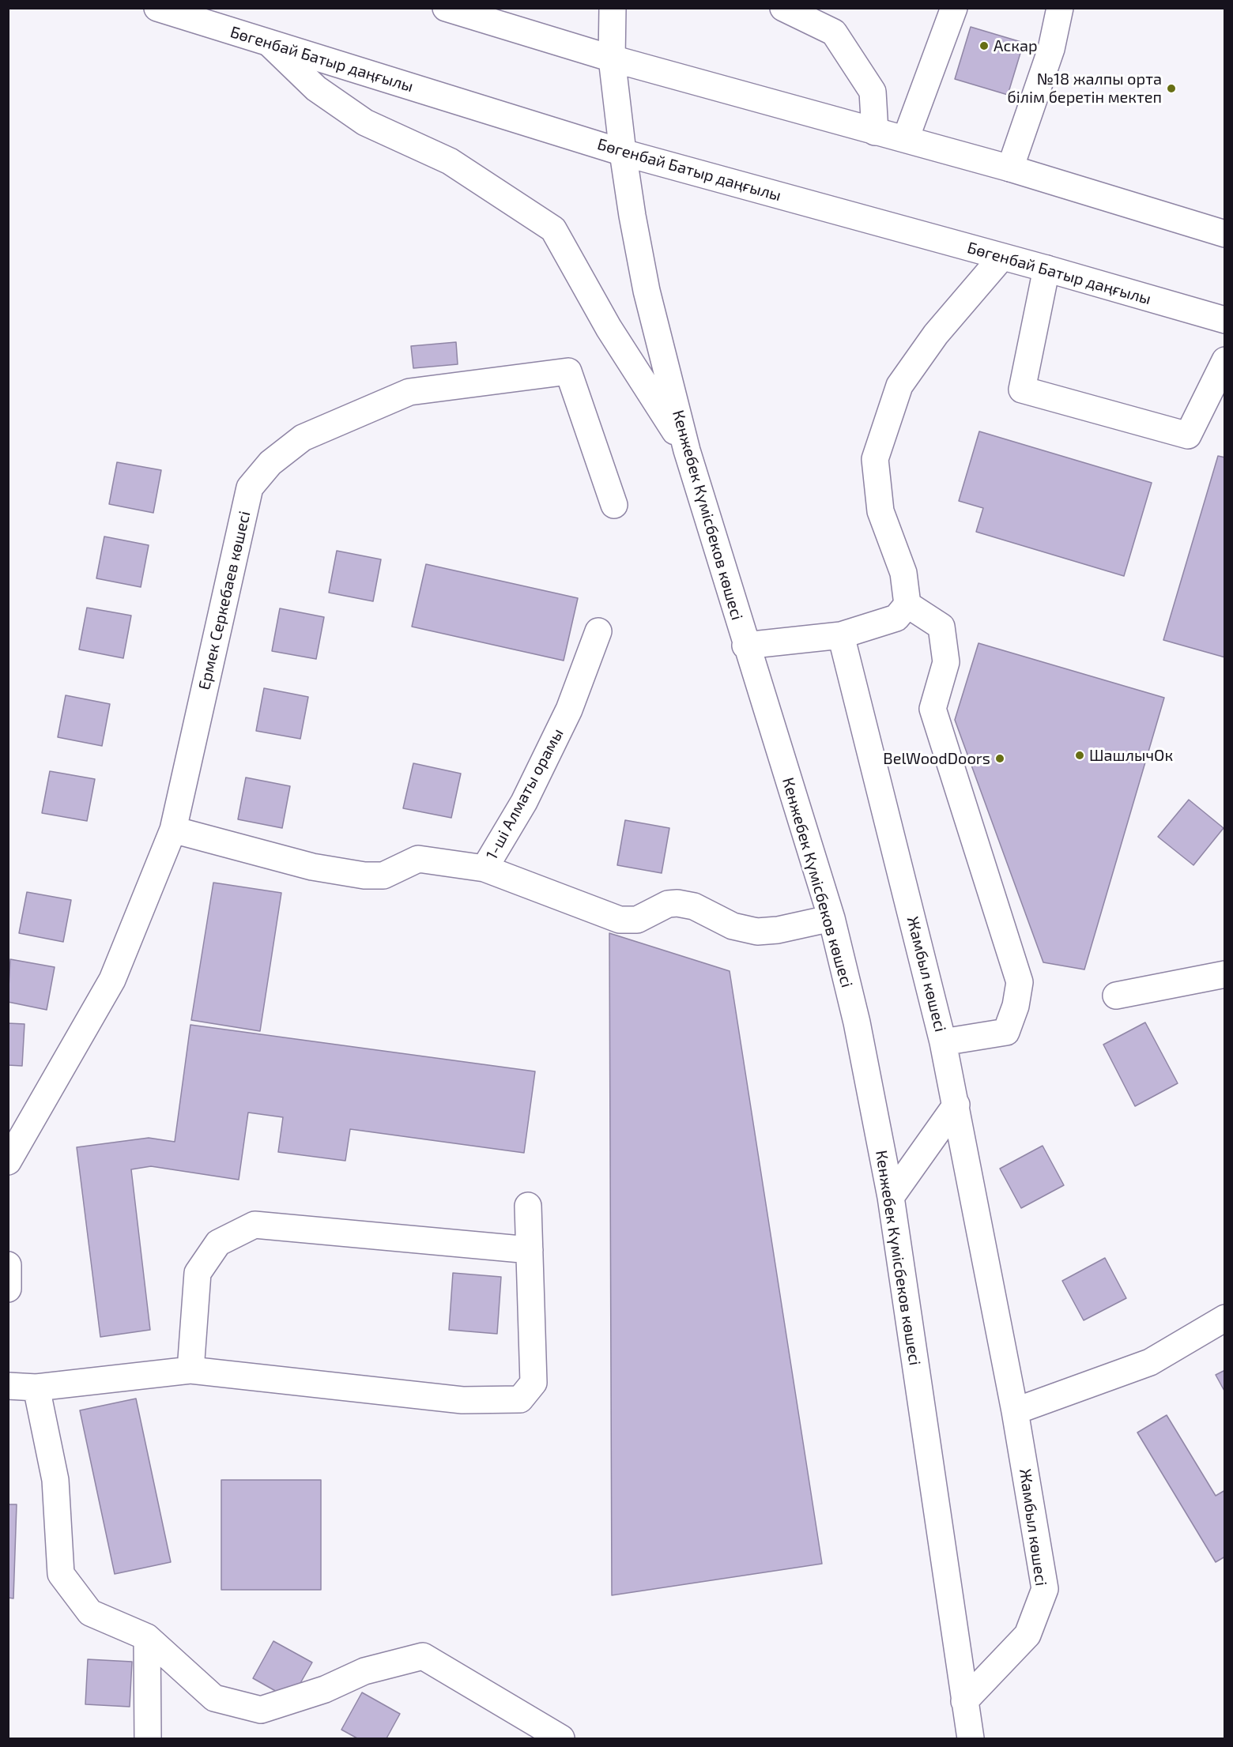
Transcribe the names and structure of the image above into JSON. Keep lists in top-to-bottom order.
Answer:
{
  "streets": {
    "street": [
      "Бөгенбай Батыр даңғылы",
      "Кенжебек Күмісбеков көшесі",
      "Ермек Серкебаев көшесі",
      "1-ші Алматы орамы",
      "Жамбыл көшесі"
    ]
  },
  "crossings": [
    ["Бөгенбай Батыр даңғылы", "Кенжебек Күмісбеков көшесі"],
    ["Кенжебек Күмісбеков көшесі", "Жамбыл көшесі"],
    ["Ермек Серкебаев көшесі", "1-ші Алматы орамы"]
  ],
  "places": [
    "Аскар",
    "№18 жалпы орта білім беретін мектеп",
    "ШашлычОк",
    "BelWoodDoors"
  ]
}
